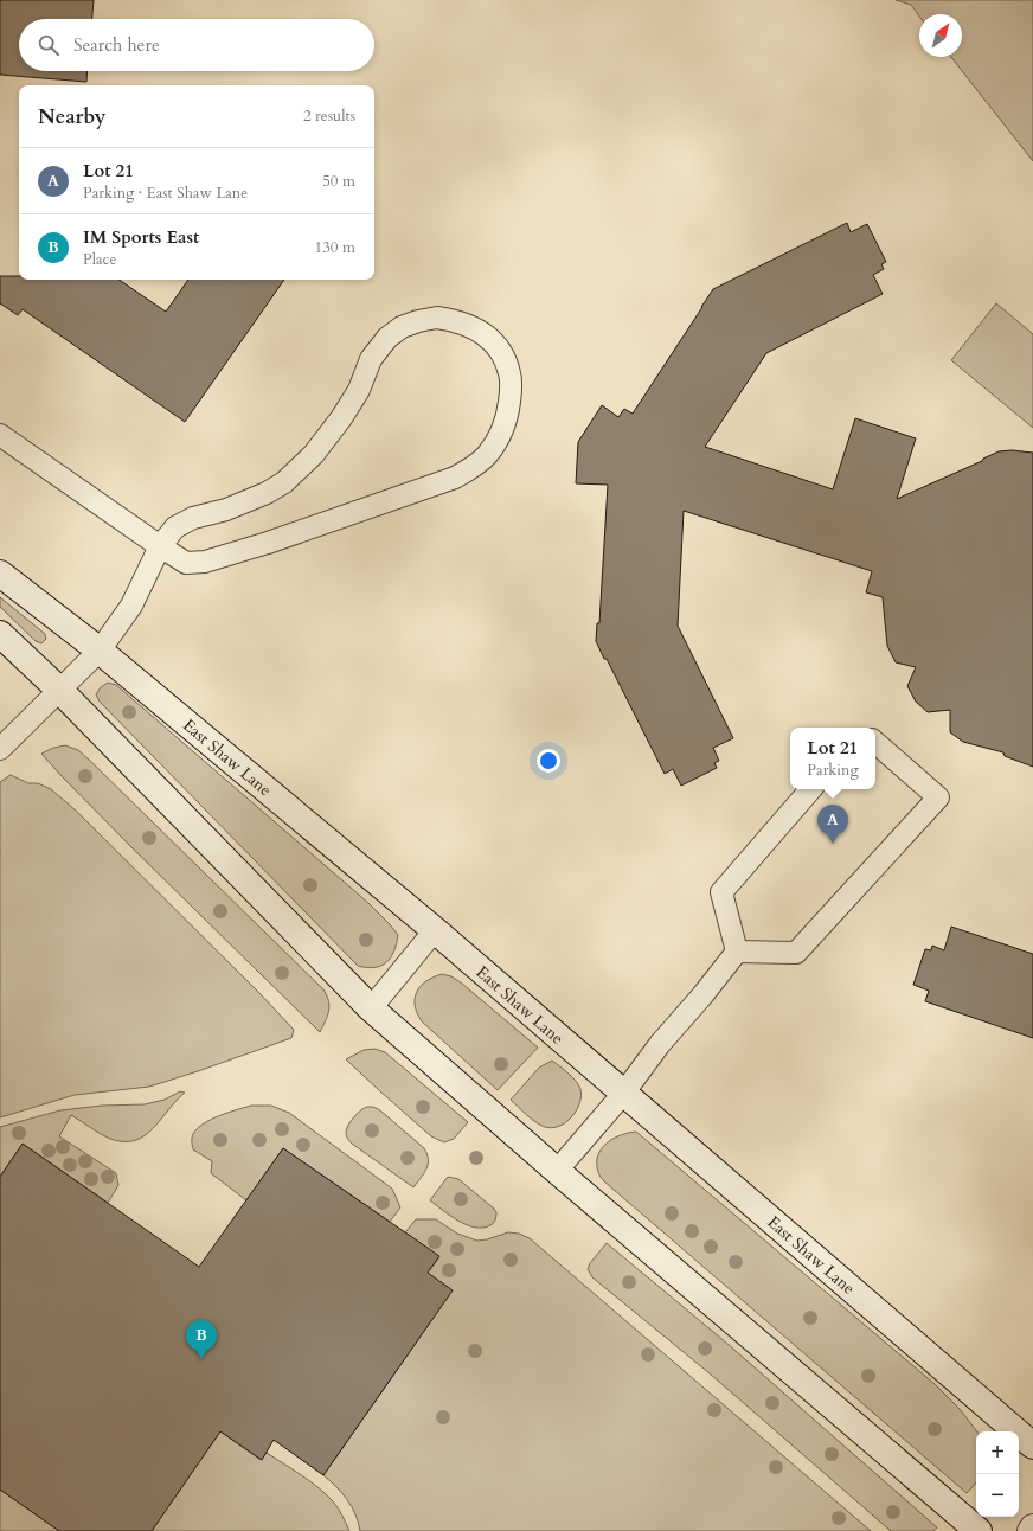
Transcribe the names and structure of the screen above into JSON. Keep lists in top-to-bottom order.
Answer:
{
  "streets": {
    "street": ["East Shaw Lane"]
  },
  "north": "top right",
  "page": {
    "search": "Search here",
    "heading": ["Nearby", "2 results"],
    "list": [
      {
        "mark": "A",
        "name": "Lot 21",
        "note": "Parking · East Shaw Lane",
        "value": "50 m"
      },
      {
        "mark": "B",
        "name": "IM Sports East",
        "note": "Place",
        "value": "130 m"
      }
    ],
    "popup": ["Lot 21", "Parking"],
    "pins": ["A", "B"],
    "map_buttons": ["+", "−"]
  }
}
